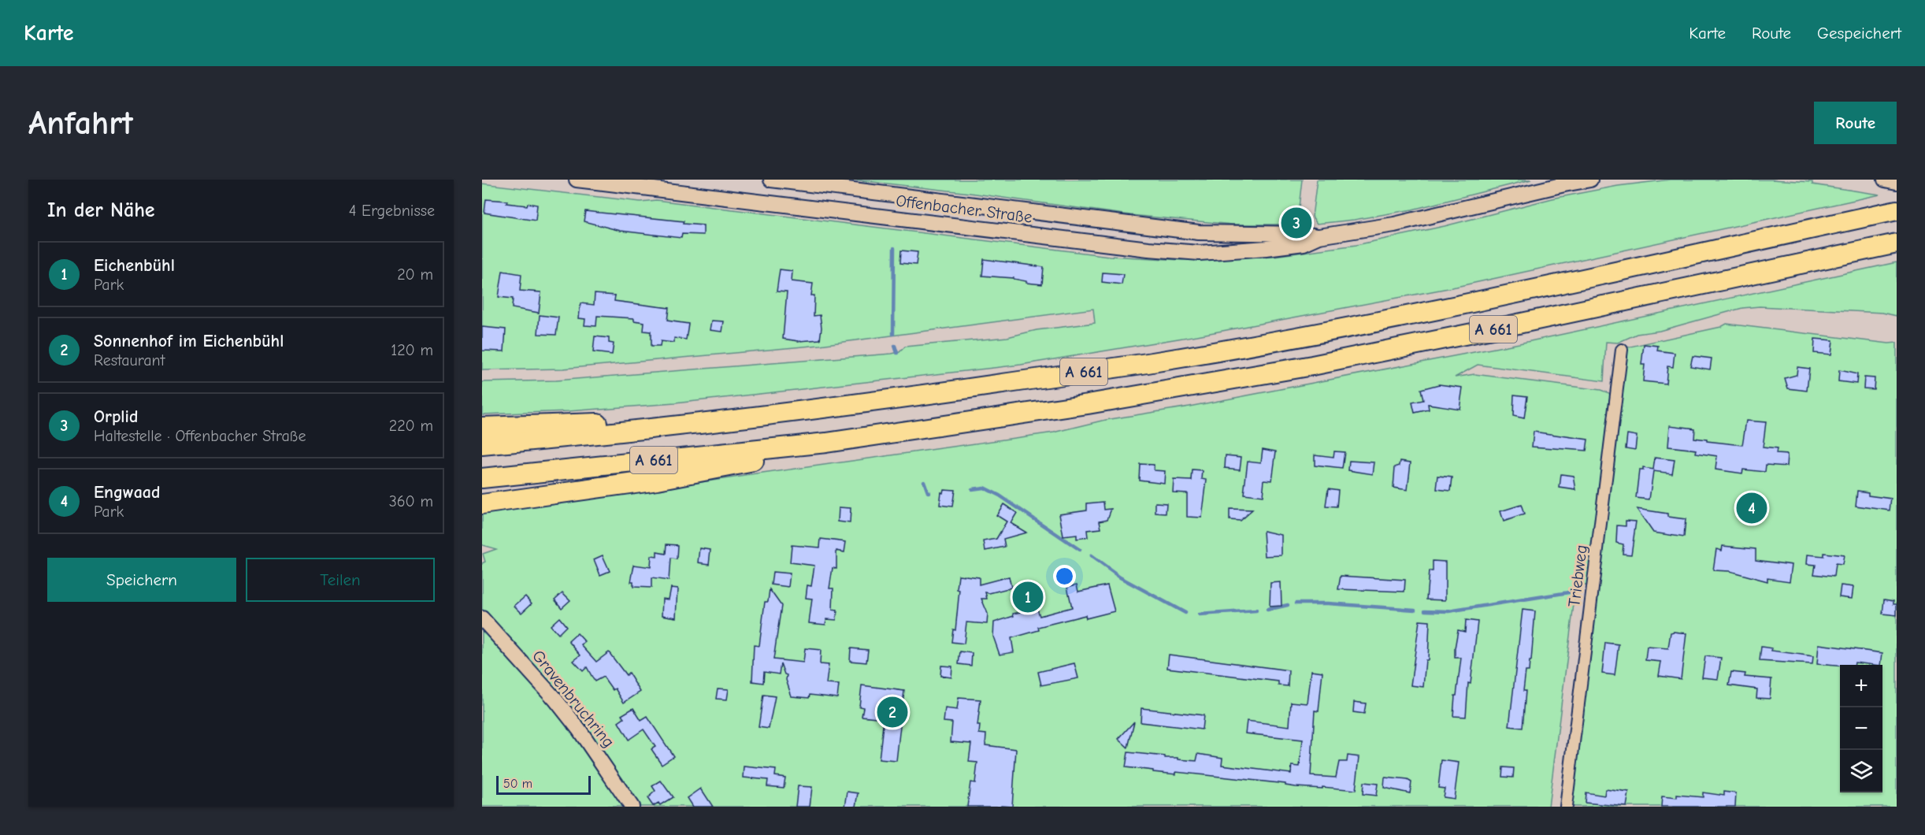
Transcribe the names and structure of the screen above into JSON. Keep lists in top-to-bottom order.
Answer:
{
  "streets": {
    "highway": ["A 661"],
    "main road": ["Offenbacher Straße", "Gravenbruchring"],
    "street": ["Triebweg"]
  },
  "scale_bar": "50 m",
  "page": {
    "header": "Karte",
    "nav": ["Karte", "Route", "Gespeichert"],
    "buttons": [
      "Route",
      ["Speichern", "Teilen"]
    ],
    "title": "Anfahrt",
    "heading": ["In der Nähe", "4 Ergebnisse"],
    "pins": [
      "3",
      "4",
      "1",
      "2"
    ],
    "list": [
      {
        "mark": "1",
        "name": "Eichenbühl",
        "note": "Park",
        "value": "20 m"
      },
      {
        "mark": "2",
        "name": "Sonnenhof im Eichenbühl",
        "note": "Restaurant",
        "value": "120 m"
      },
      {
        "mark": "3",
        "name": "Orplid",
        "note": "Haltestelle · Offenbacher Straße",
        "value": "220 m"
      },
      {
        "mark": "4",
        "name": "Engwaad",
        "note": "Park",
        "value": "360 m"
      }
    ],
    "map_buttons": ["+", "−"],
    "scale": "50 m"
  }
}
